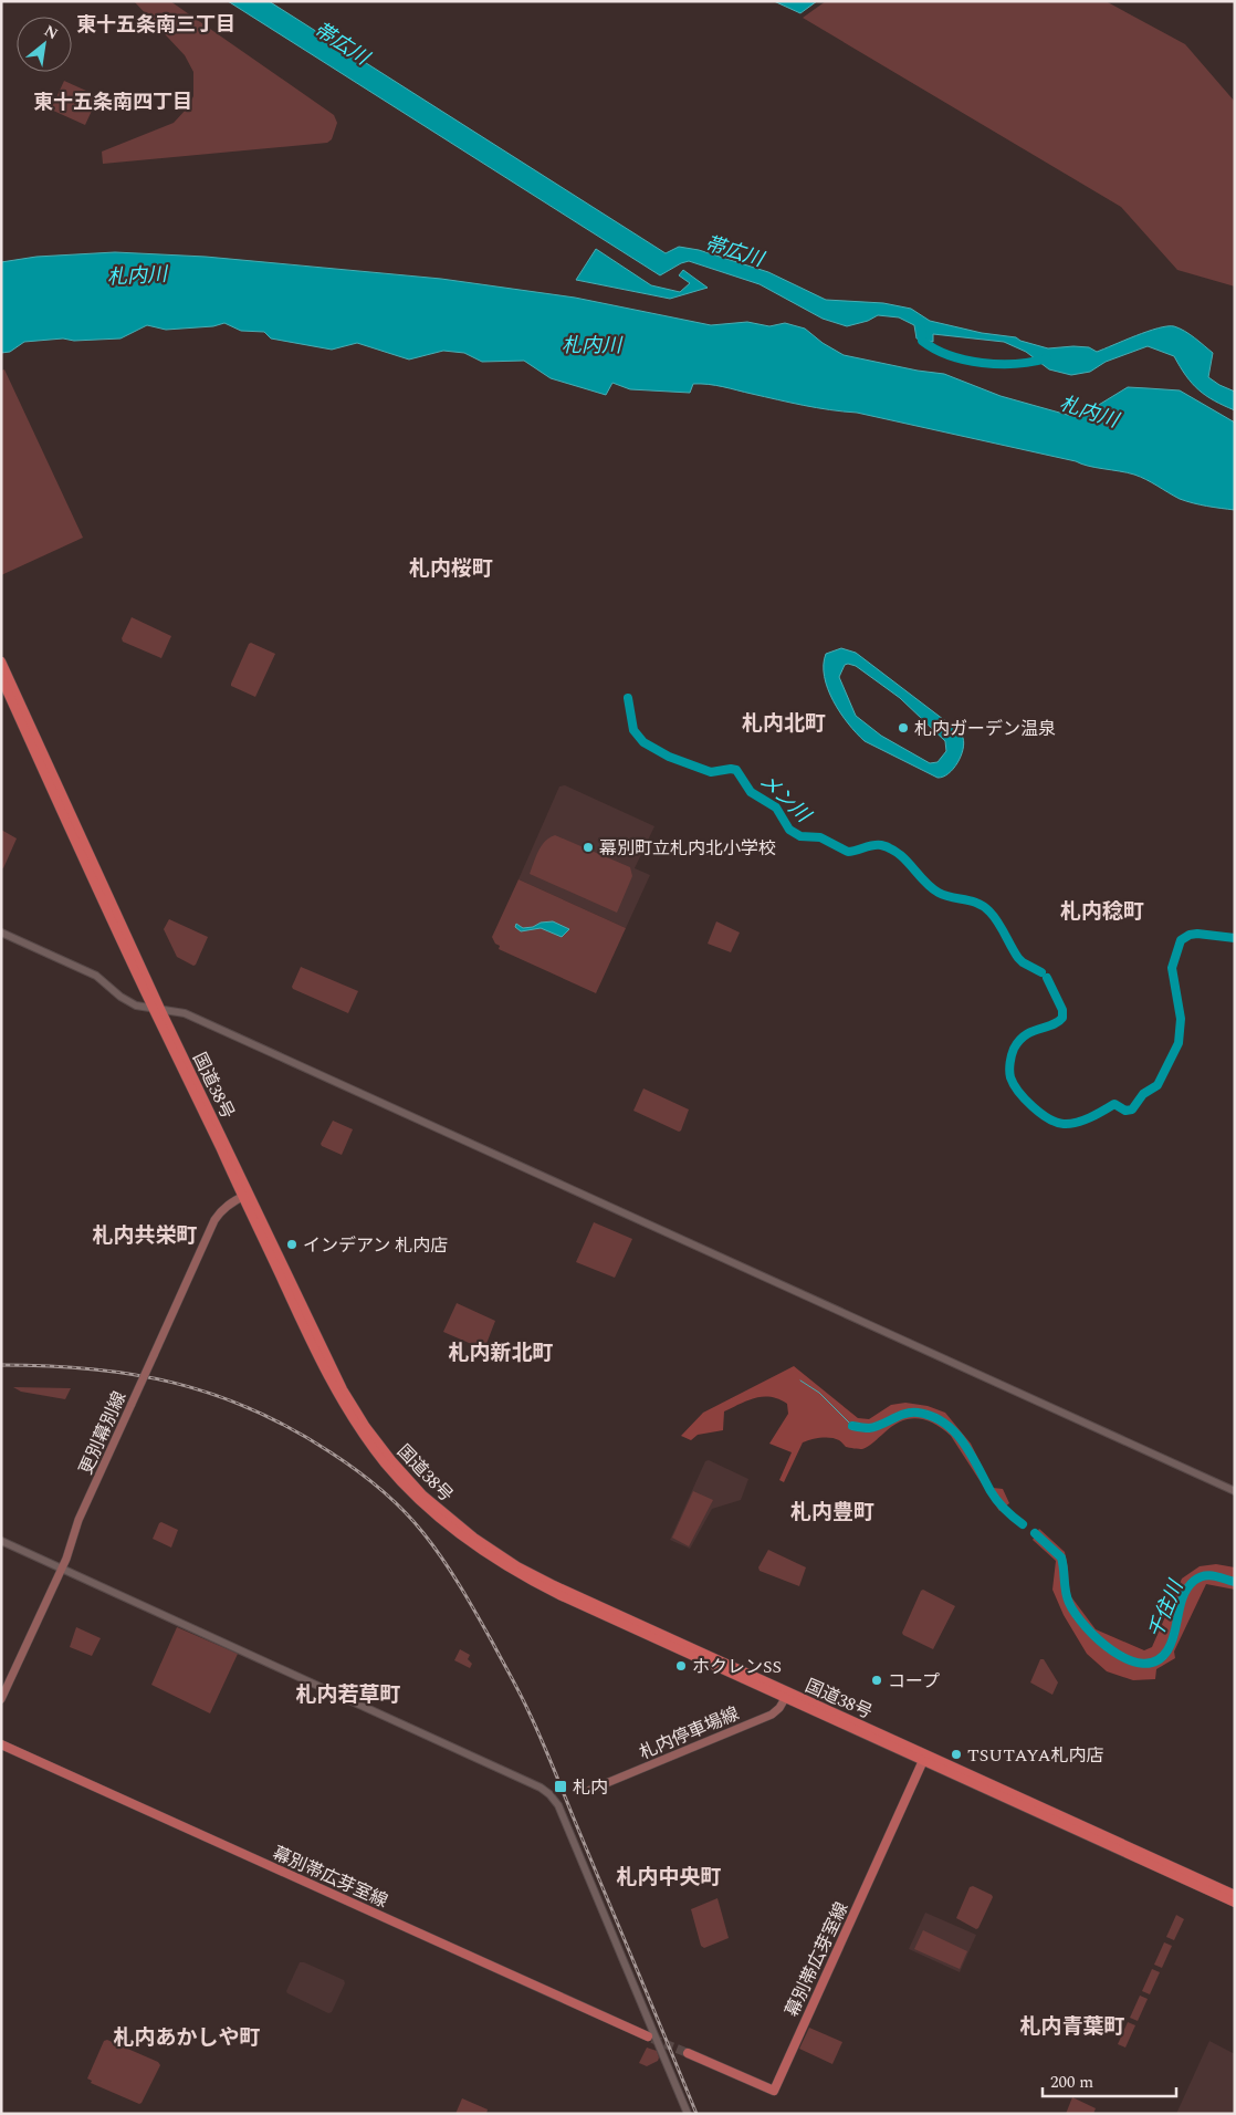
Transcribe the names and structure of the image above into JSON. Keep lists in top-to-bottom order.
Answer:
{
  "streets": {
    "highway": ["国道38号"],
    "main road": ["更別幕別線", "札内停車場線", "幕別帯広芽室線"]
  },
  "crossings": [
    ["国道38号", "更別幕別線"],
    ["国道38号", "札内停車場線"],
    ["国道38号", "幕別帯広芽室線"]
  ],
  "districts": [
    "東十五条南三丁目",
    "東十五条南四丁目",
    "札内桜町",
    "札内北町",
    "札内稔町",
    "札内共栄町",
    "札内新北町",
    "札内豊町",
    "札内若草町",
    "札内中央町",
    "札内青葉町",
    "札内あかしや町"
  ],
  "water": [
    "帯広川",
    "札内川",
    "メン川",
    "千住川"
  ],
  "places": {
    "other": [
      "札内ガーデン温泉",
      "幕別町立札内北小学校",
      "インデアン 札内店",
      "ホクレンSS",
      "コープ",
      "TSUTAYA札内店"
    ],
    "transit": ["札内"]
  },
  "scale_bar": "200 m",
  "north": "top right"
}
